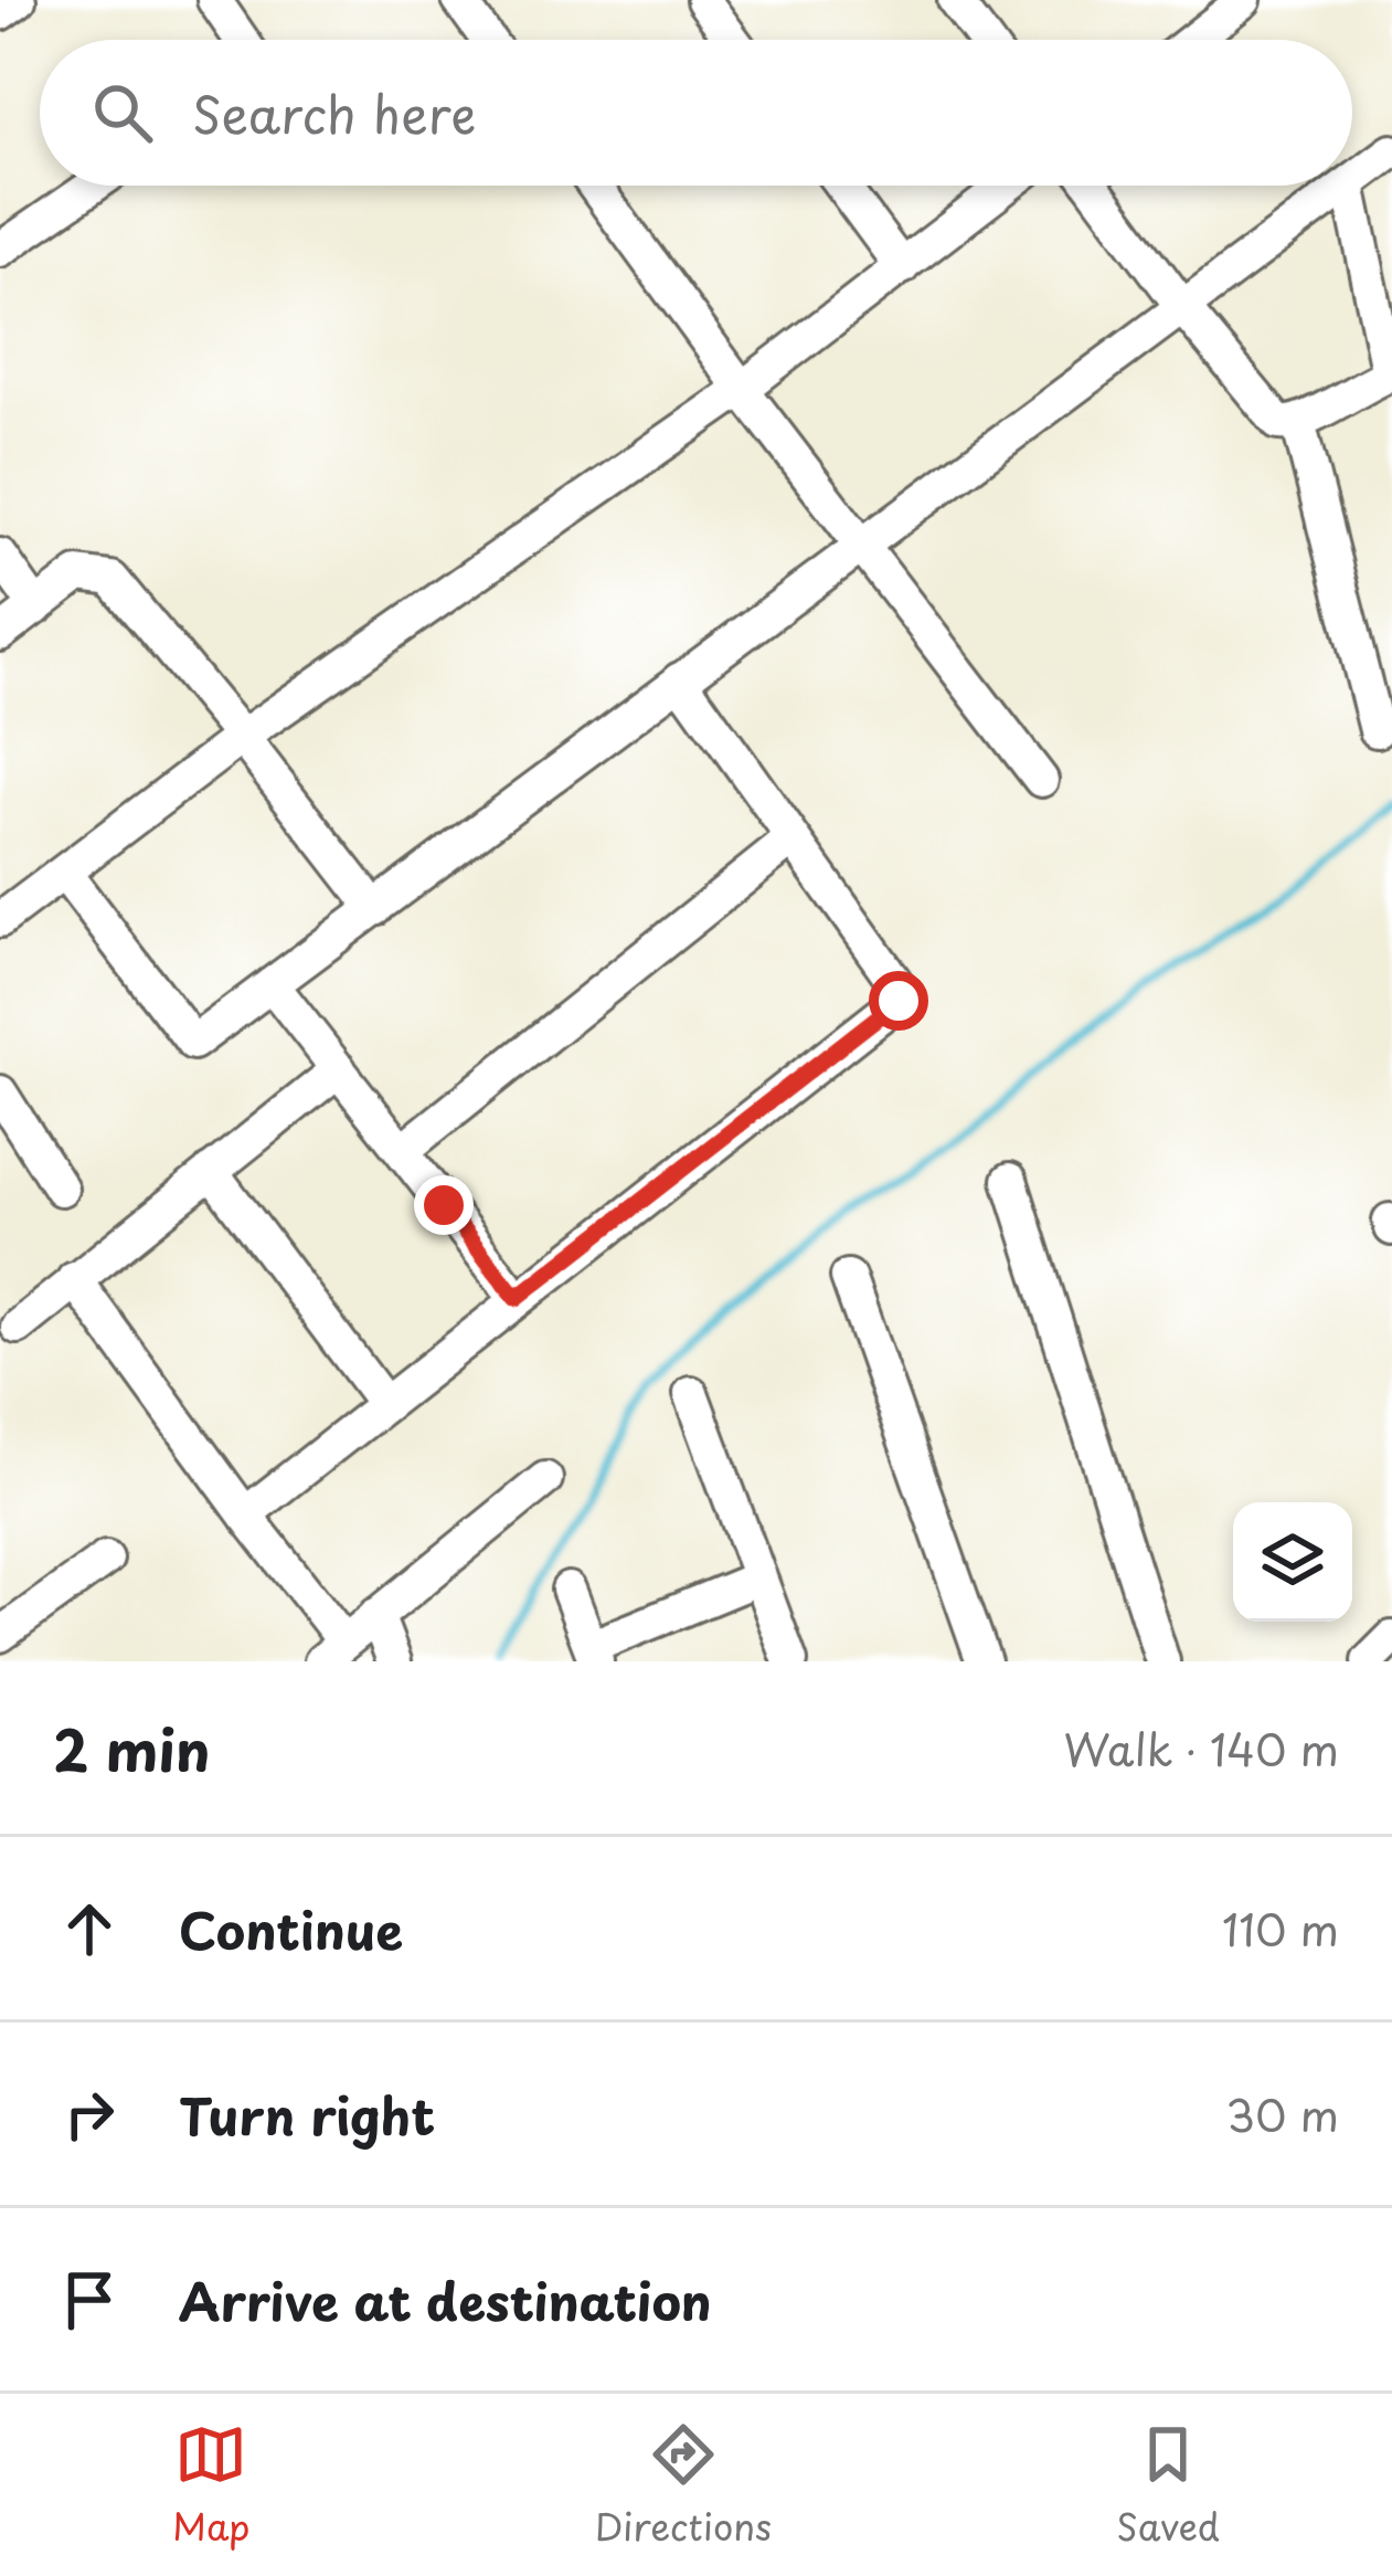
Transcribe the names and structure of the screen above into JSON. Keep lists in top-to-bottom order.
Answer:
{
  "page": {
    "search": "Search here",
    "heading": ["2 min", "Walk · 140 m"],
    "list": [
      ["Continue", "110 m"],
      ["Turn right", "30 m"],
      "Arrive at destination"
    ],
    "nav": ["Map", "Directions", "Saved"]
  }
}
